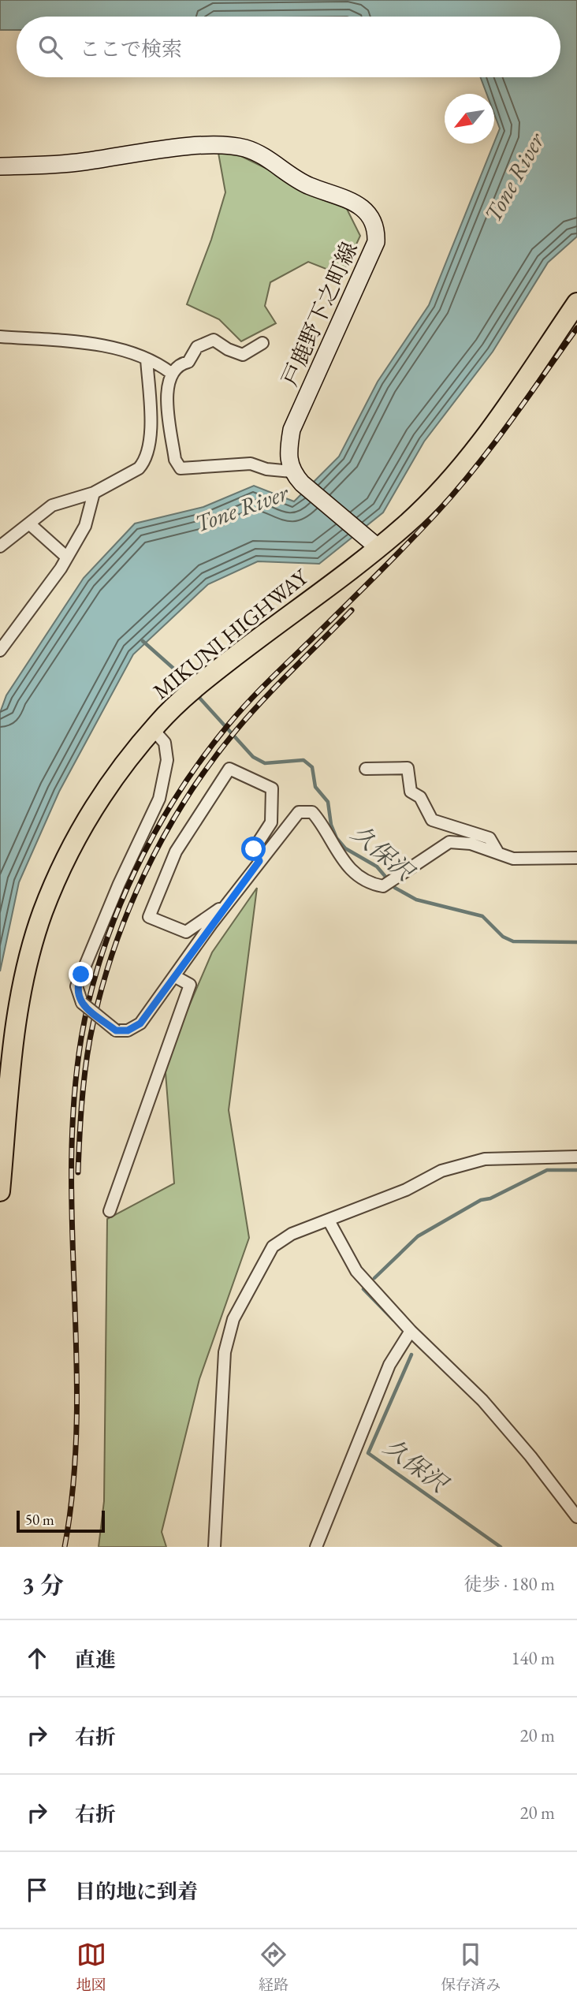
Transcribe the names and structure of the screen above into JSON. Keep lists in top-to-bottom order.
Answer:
{
  "streets": {
    "highway": ["MIKUNI HIGHWAY"],
    "main road": ["戸鹿野下之町線"]
  },
  "water": ["Tone River", "久保沢"],
  "scale_bar": "50 m",
  "north": "bottom left",
  "page": {
    "search": "ここで検索",
    "scale": "50 m",
    "heading": ["3 分", "徒歩 · 180 m"],
    "list": [
      ["直進", "140 m"],
      ["右折", "20 m"],
      ["右折", "20 m"],
      "目的地に到着"
    ],
    "nav": ["地図", "経路", "保存済み"]
  }
}
